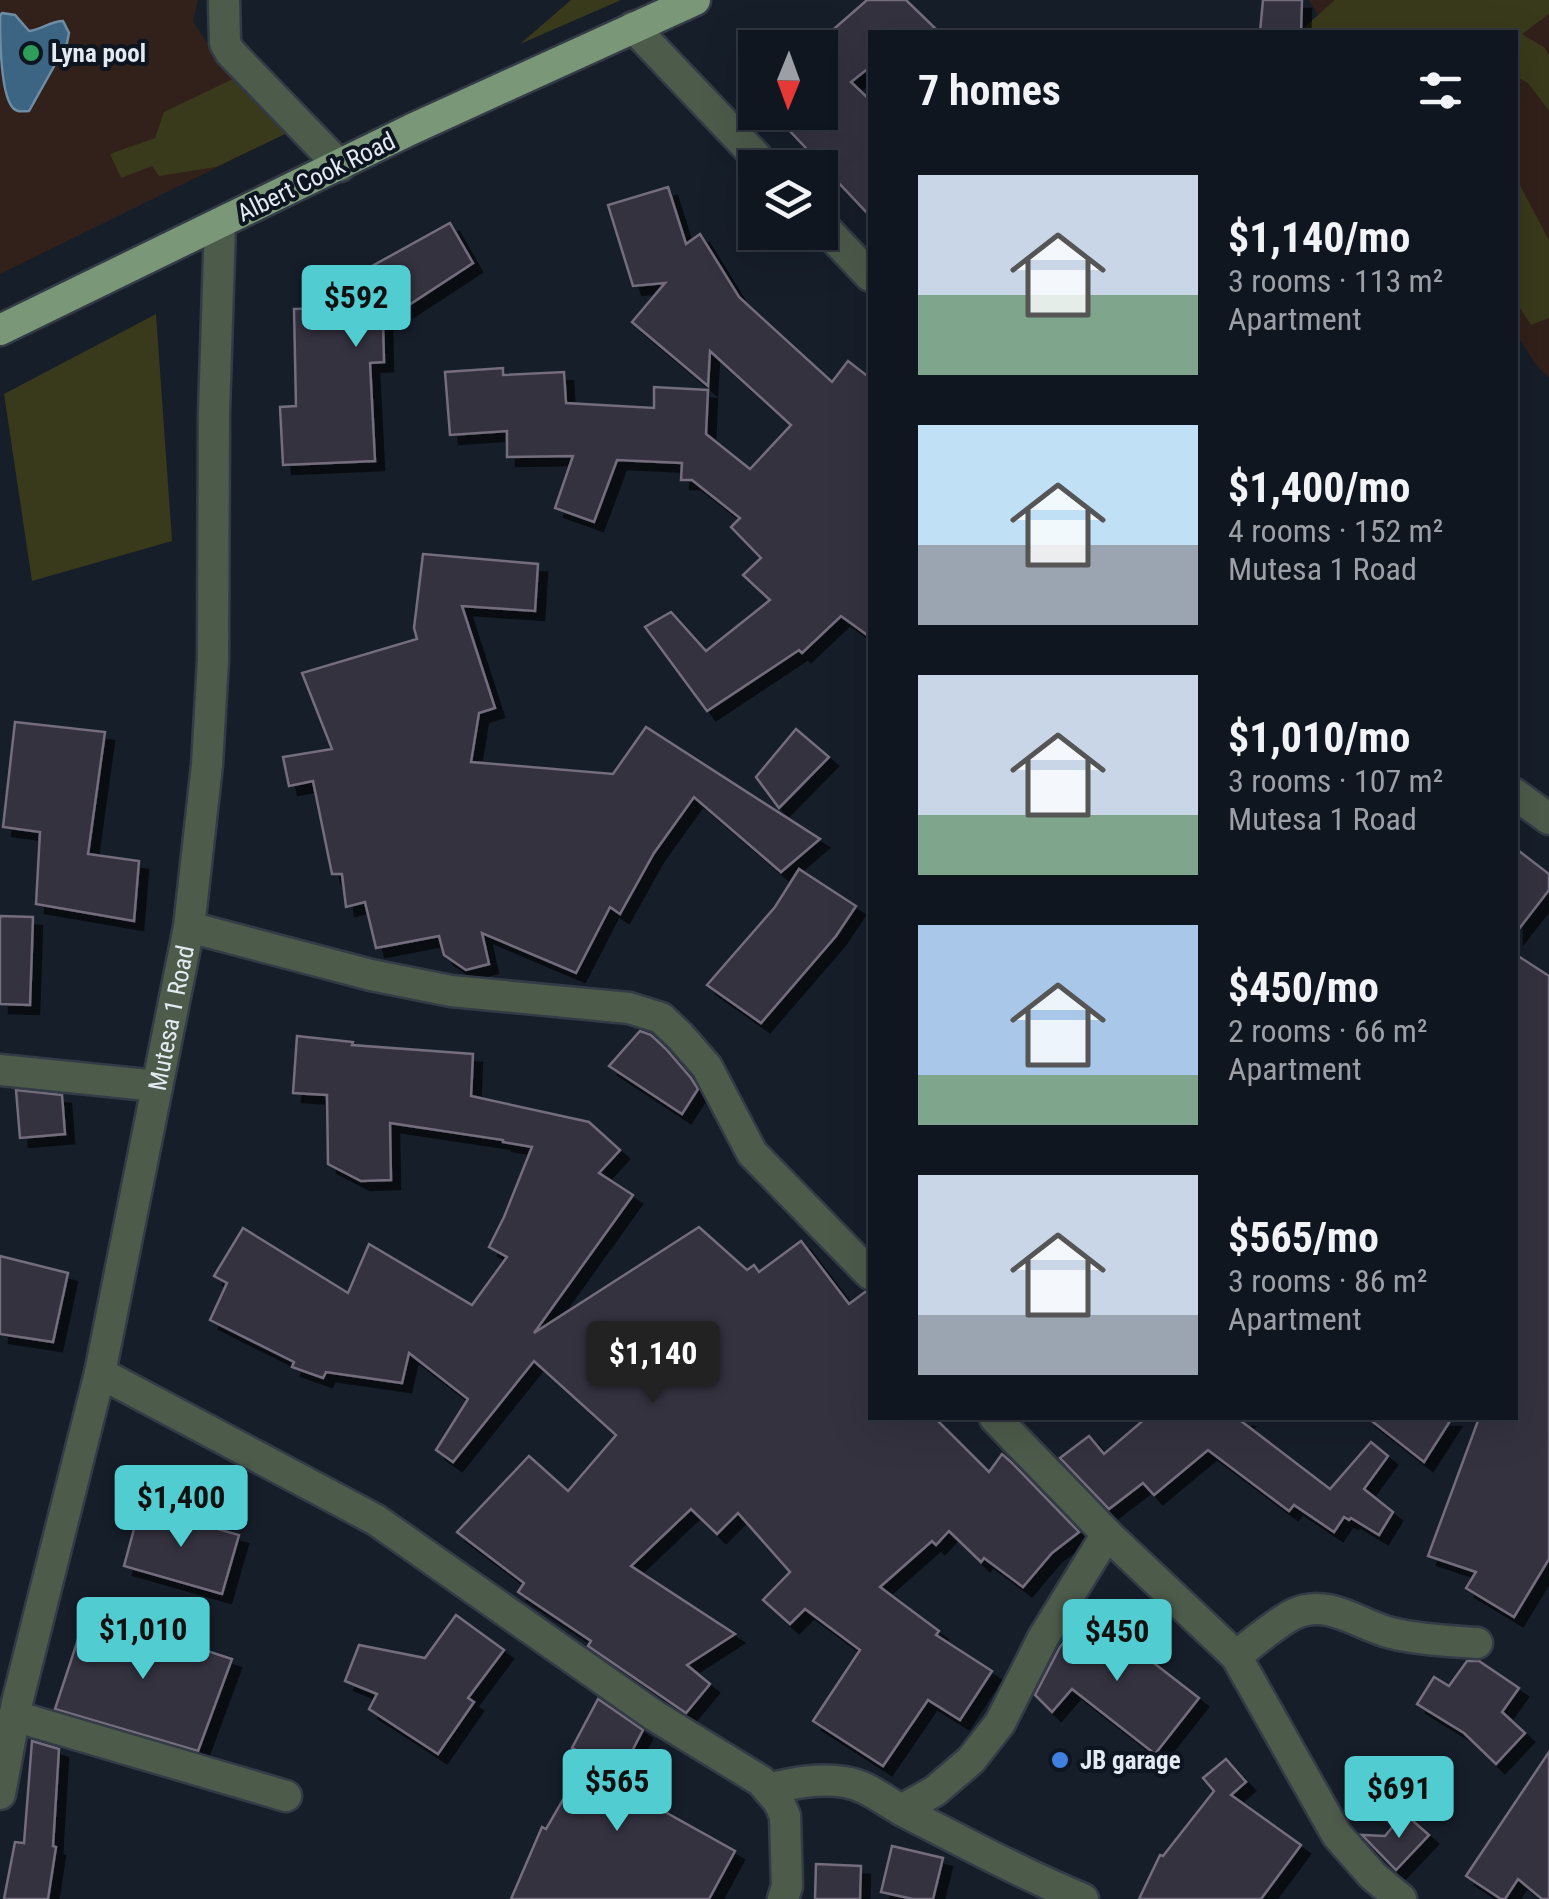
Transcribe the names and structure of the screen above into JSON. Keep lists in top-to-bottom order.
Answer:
{
  "streets": {
    "main road": ["Albert Cook Road"],
    "street": ["Mutesa 1 Road"]
  },
  "crossings": [
    ["Albert Cook Road", "Mutesa 1 Road"]
  ],
  "places": ["Lyna pool", "JB garage"],
  "north": "bottom",
  "page": {
    "heading": "7 homes",
    "list": [
      {
        "name": "$1,140/mo",
        "note": "3 rooms · 113 m² · Apartment"
      },
      {
        "name": "$1,400/mo",
        "note": "4 rooms · 152 m² · Mutesa 1 Road"
      },
      {
        "name": "$1,010/mo",
        "note": "3 rooms · 107 m² · Mutesa 1 Road"
      },
      {
        "name": "$450/mo",
        "note": "2 rooms · 66 m² · Apartment"
      },
      {
        "name": "$565/mo",
        "note": "3 rooms · 86 m² · Apartment"
      }
    ],
    "price": [
      "$592",
      "$1,140",
      "$1,400",
      "$1,010",
      "$450",
      "$565",
      "$691"
    ]
  }
}
